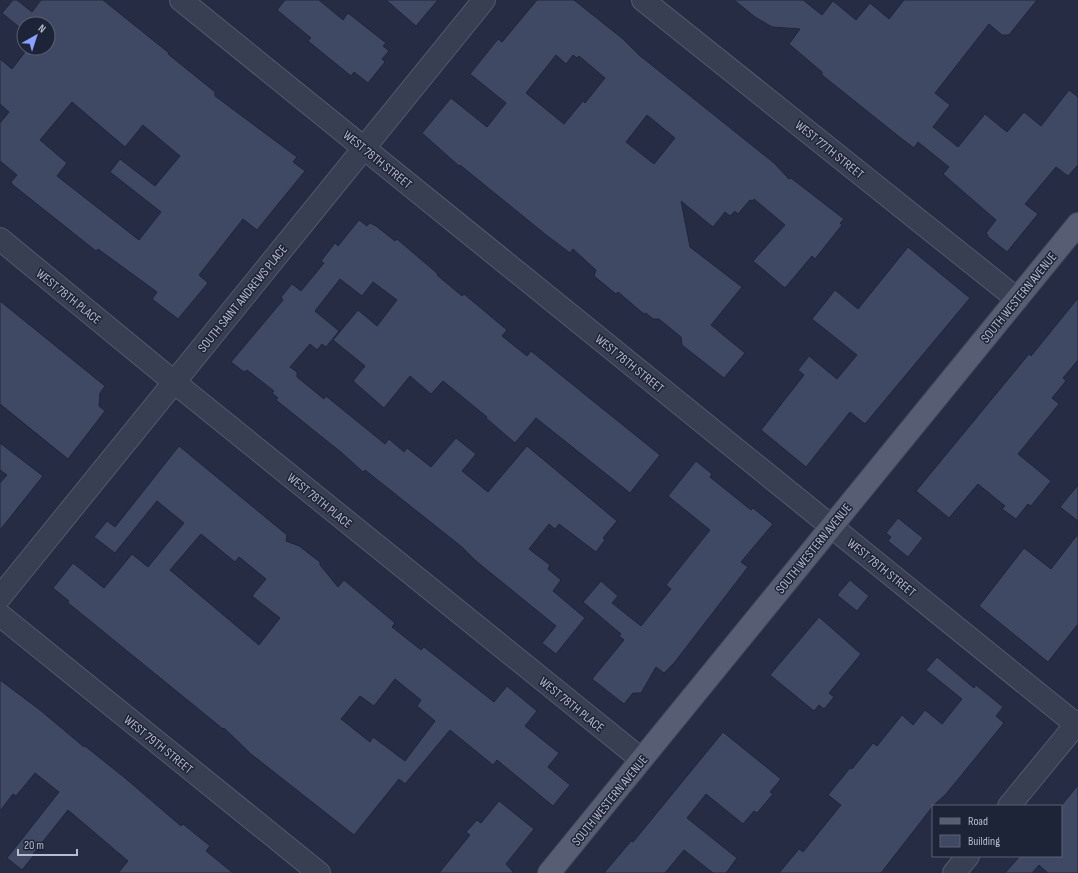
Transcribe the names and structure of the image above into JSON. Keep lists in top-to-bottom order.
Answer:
{
  "streets": {
    "main road": ["SOUTH WESTERN AVENUE"],
    "street": [
      "WEST 77TH STREET",
      "WEST 78TH STREET",
      "WEST 78TH PLACE",
      "SOUTH SAINT ANDREWS PLACE",
      "WEST 79TH STREET"
    ]
  },
  "crossings": [
    ["WEST 77TH STREET", "SOUTH WESTERN AVENUE"],
    ["WEST 78TH STREET", "SOUTH WESTERN AVENUE"],
    ["WEST 78TH STREET", "SOUTH SAINT ANDREWS PLACE"],
    ["WEST 78TH PLACE", "SOUTH WESTERN AVENUE"],
    ["WEST 78TH PLACE", "SOUTH SAINT ANDREWS PLACE"]
  ],
  "legend": ["Road", "Building"],
  "scale_bar": "20 m",
  "north": "top right"
}
